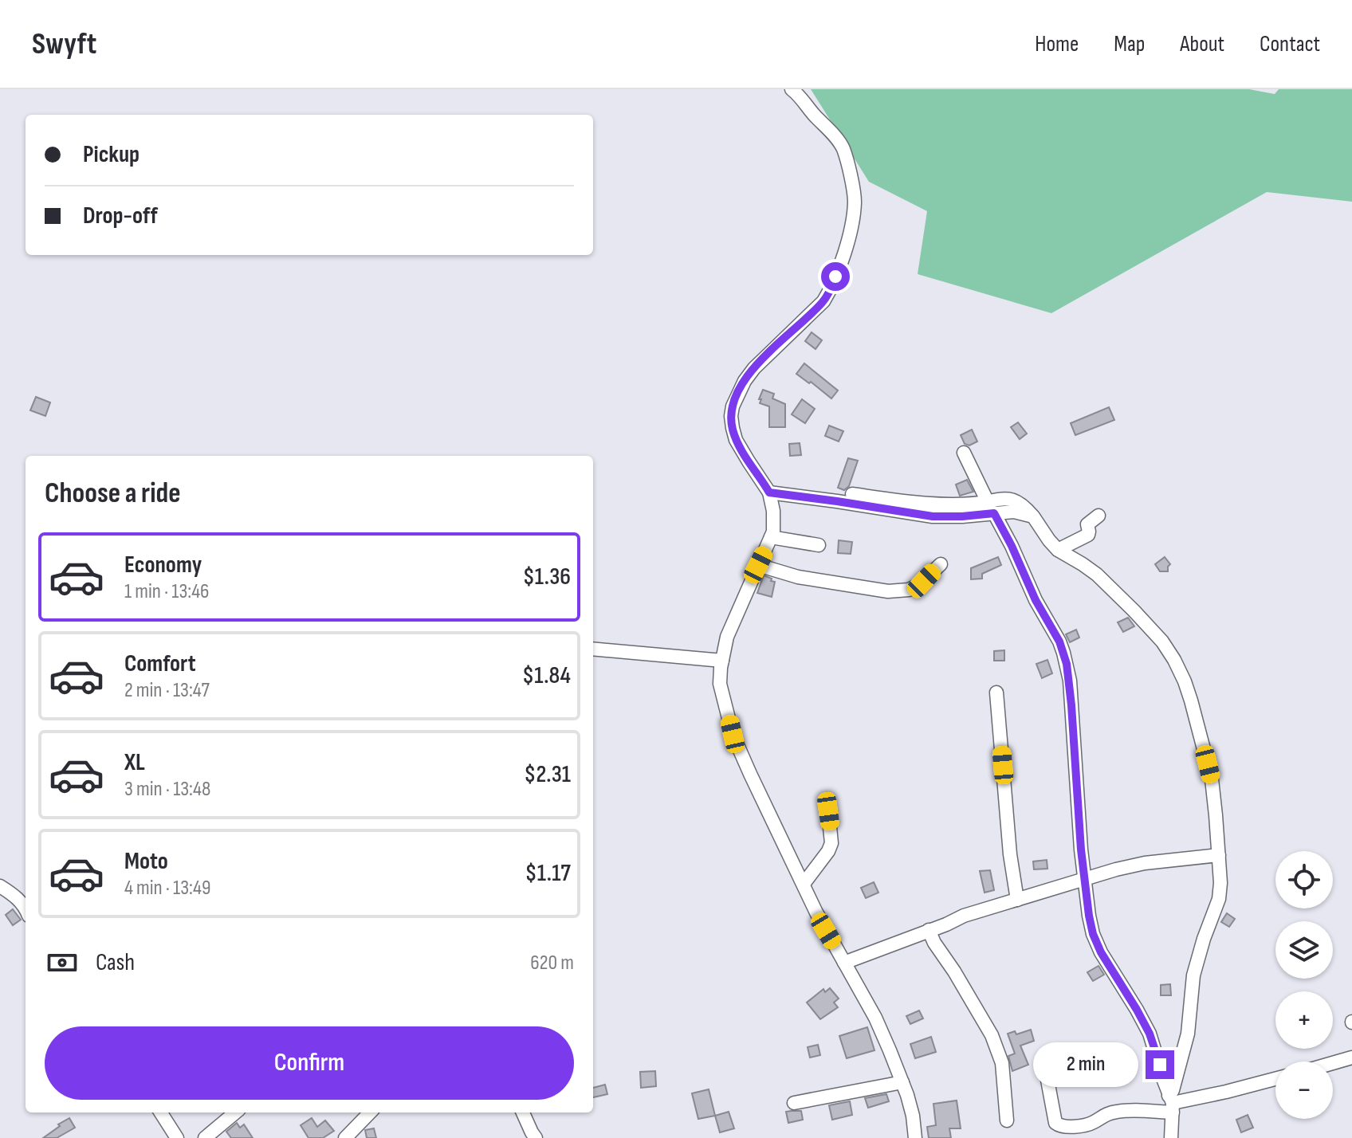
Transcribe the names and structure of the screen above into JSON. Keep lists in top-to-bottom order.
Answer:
{
  "page": {
    "header": "Swyft",
    "nav": [
      "Home",
      "Map",
      "About",
      "Contact"
    ],
    "banner": ["Pickup", "Drop-off"],
    "heading": "Choose a ride",
    "list": [
      {
        "name": "Economy",
        "note": "1 min · 13:46",
        "value": "$1.36"
      },
      {
        "name": "Comfort",
        "note": "2 min · 13:47",
        "value": "$1.84"
      },
      {
        "name": "XL",
        "note": "3 min · 13:48",
        "value": "$2.31"
      },
      {
        "name": "Moto",
        "note": "4 min · 13:49",
        "value": "$1.17"
      }
    ],
    "map_buttons": ["+", "−"],
    "pay": ["Cash", "620 m"],
    "buttons": "Confirm",
    "bubble": "2 min"
  }
}
